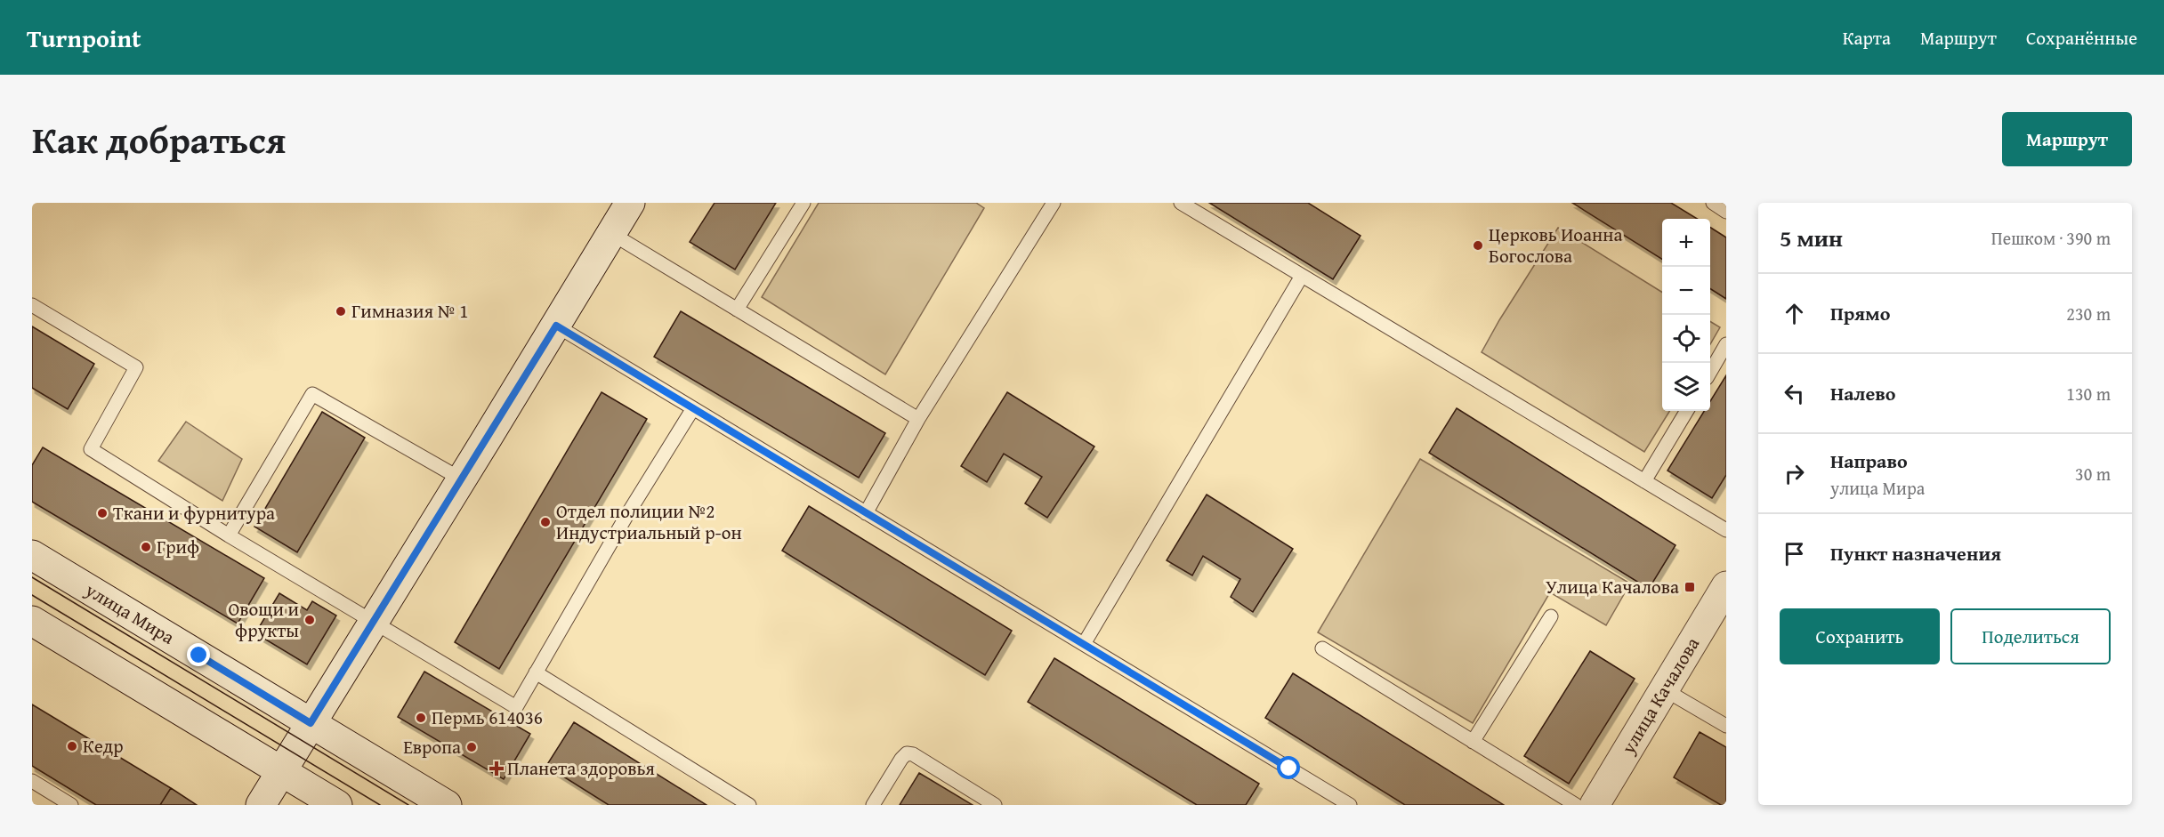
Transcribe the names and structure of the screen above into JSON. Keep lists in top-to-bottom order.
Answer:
{
  "streets": {
    "main road": ["улица Мира", "улица Качалова"]
  },
  "places": {
    "other": [
      "Церковь Иоанна Богослова",
      "Гимназия № 1",
      "Ткани и фурнитура",
      "Отдел полиции №2 Индустриальный р-он",
      "Гриф",
      "Овощи и фрукты",
      "Пермь 614036",
      "Кедр",
      "Европа"
    ],
    "transit": ["Улица Качалова"],
    "health": ["Планета здоровья"]
  },
  "page": {
    "header": "Turnpoint",
    "nav": ["Карта", "Маршрут", "Сохранённые"],
    "title": "Как добраться",
    "buttons": [
      "Маршрут",
      ["Сохранить", "Поделиться"]
    ],
    "heading": ["5 мин", "Пешком · 390 m"],
    "map_buttons": ["+", "−"],
    "list": [
      ["Прямо", "230 m"],
      ["Налево", "130 m"],
      ["Направо", "улица Мира", "30 m"],
      "Пункт назначения"
    ]
  }
}
